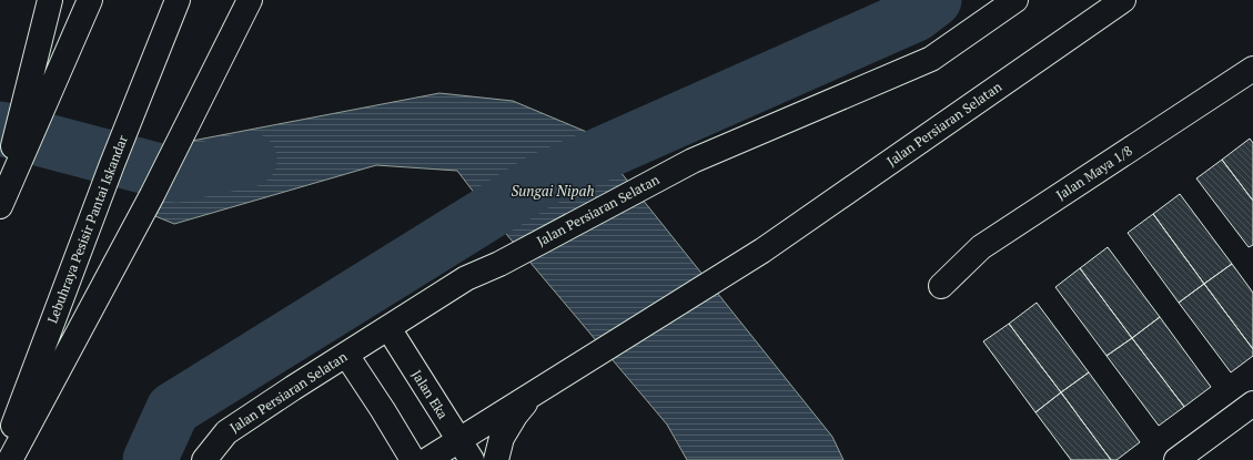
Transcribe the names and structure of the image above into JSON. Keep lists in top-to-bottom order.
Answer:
{
  "streets": {
    "main road": [
      "Jalan Persiaran Selatan",
      "Jalan Maya 1/8",
      "Lebuhraya Pesisir Pantai Iskandar",
      "Jalan Eka"
    ]
  },
  "crossings": [
    ["Jalan Persiaran Selatan", "Jalan Eka"]
  ],
  "water": ["Sungai Nipah"]
}
